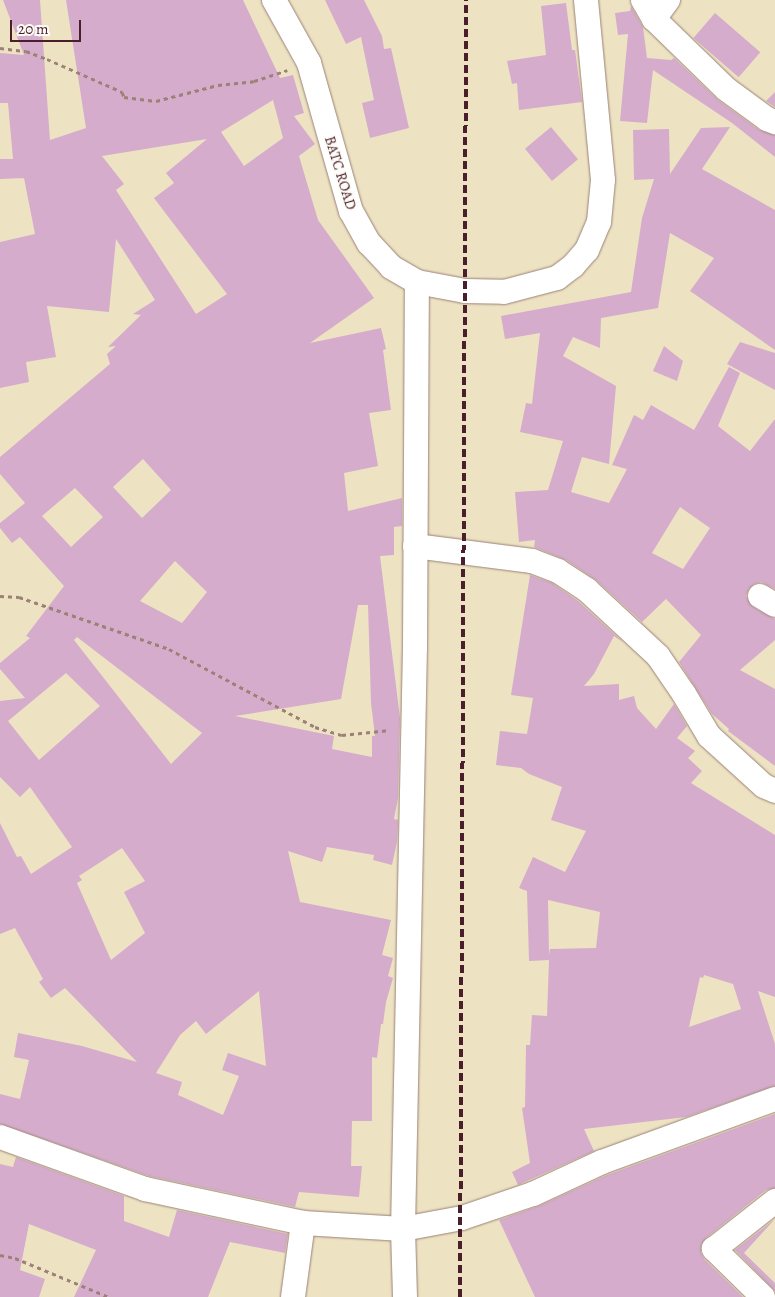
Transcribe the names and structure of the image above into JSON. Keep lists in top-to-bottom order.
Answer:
{
  "streets": {
    "street": ["BATC ROAD"]
  },
  "scale_bar": "20 m"
}
